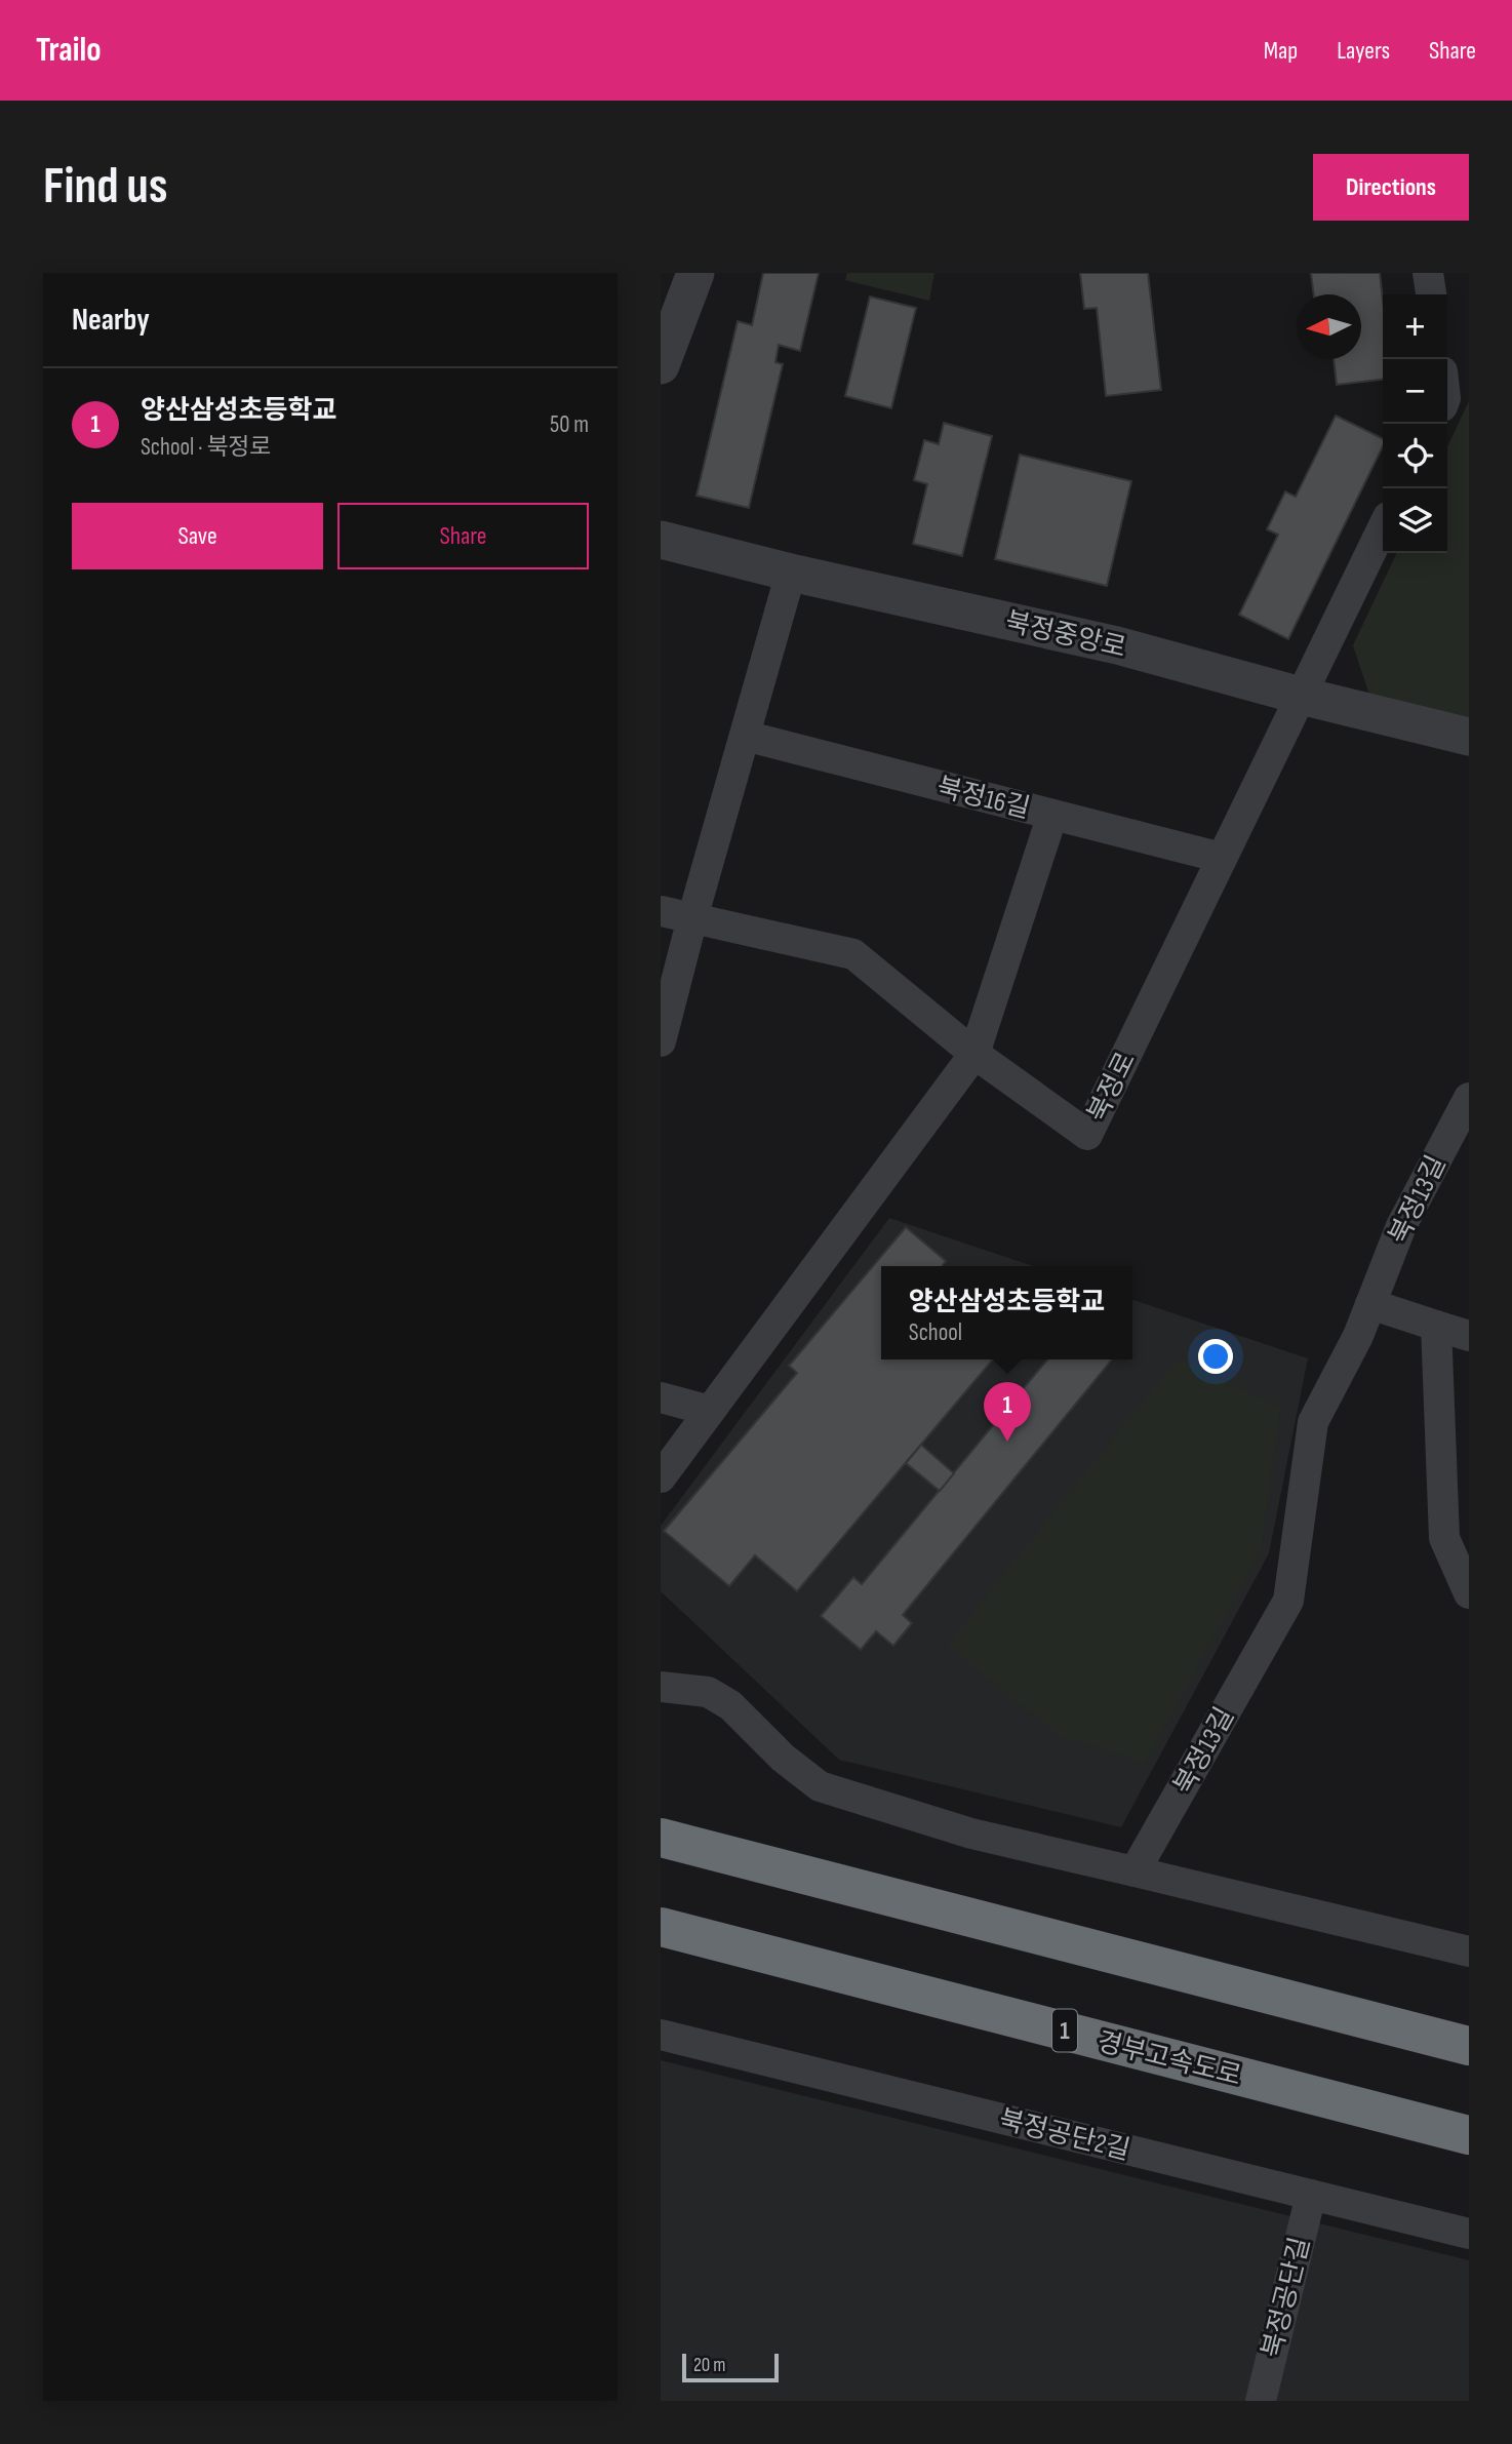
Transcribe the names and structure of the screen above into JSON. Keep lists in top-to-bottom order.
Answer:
{
  "streets": {
    "highway": ["1", "경부고속도로"],
    "street": [
      "북정중앙로",
      "북정16길",
      "북정로",
      "북정13길",
      "북정공단2길",
      "북정공단길"
    ]
  },
  "crossings": [
    ["북정중앙로", "북정로"],
    ["북정16길", "북정로"],
    ["북정공단2길", "북정공단길"]
  ],
  "scale_bar": "20 m",
  "north": "left",
  "page": {
    "header": "Trailo",
    "nav": ["Map", "Layers", "Share"],
    "buttons": [
      "Directions",
      ["Save", "Share"]
    ],
    "title": "Find us",
    "heading": "Nearby",
    "map_buttons": ["+", "−"],
    "list": [
      {
        "mark": "1",
        "name": "양산삼성초등학교",
        "note": "School · 북정로",
        "value": "50 m"
      }
    ],
    "popup": ["양산삼성초등학교", "School"],
    "pins": "1",
    "scale": "20 m"
  }
}
